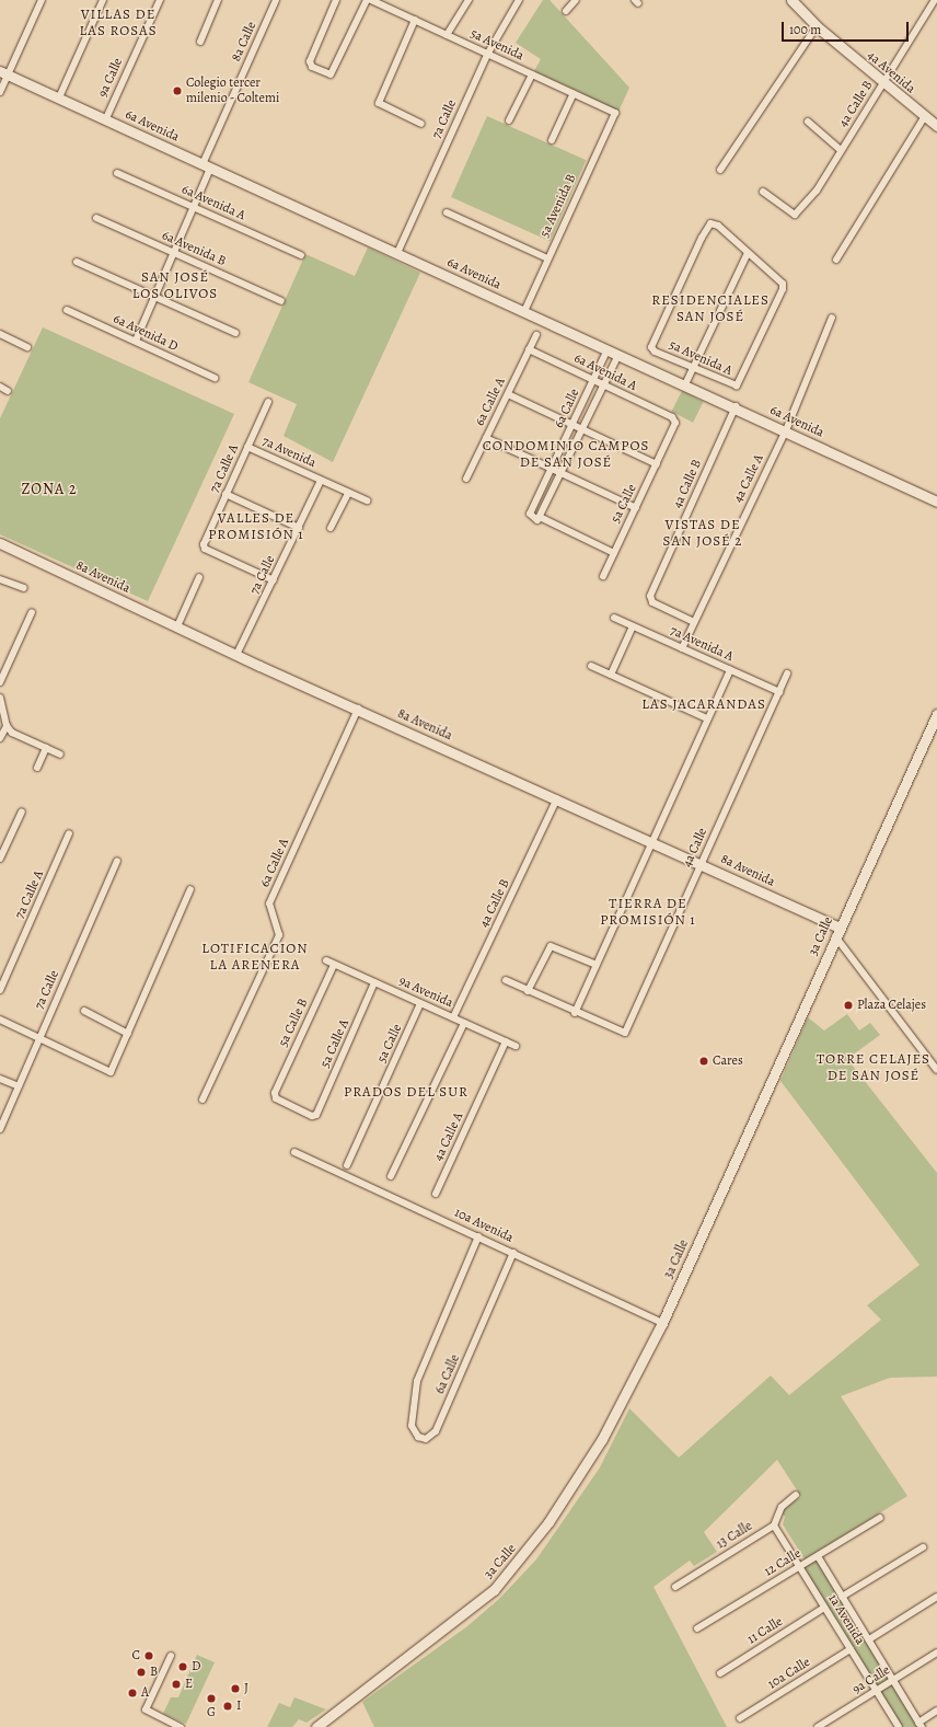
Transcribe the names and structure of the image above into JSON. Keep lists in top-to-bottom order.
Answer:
{
  "streets": {
    "street": [
      "8a Calle",
      "5a Avenida",
      "4a Avenida",
      "9a Calle",
      "4a Calle B",
      "7a Calle",
      "6a Avenida",
      "6a Avenida A",
      "5a Avenida B",
      "6a Avenida B",
      "6a Avenida D",
      "5a Avenida A",
      "6a Calle A",
      "6a Calle",
      "7a Avenida",
      "7a Calle A",
      "4a Calle A",
      "5a Calle",
      "8a Avenida",
      "7a Avenida A",
      "4a Calle",
      "3a Calle",
      "9a Avenida",
      "5a Calle B",
      "5a Calle A",
      "10a Avenida",
      "13 Calle",
      "12 Calle",
      "1a Avenida",
      "11 Calle",
      "10a Calle"
    ]
  },
  "crossings": [
    ["8a Calle", "6a Avenida"],
    ["8a Calle", "6a Avenida A"],
    ["8a Calle", "6a Avenida B"],
    ["8a Calle", "6a Avenida D"],
    ["5a Avenida", "7a Calle"],
    ["5a Avenida", "5a Avenida B"],
    ["4a Avenida", "4a Calle B"],
    ["9a Calle", "6a Avenida"],
    ["9a Calle", "1a Avenida"],
    ["4a Calle B", "6a Avenida"],
    ["4a Calle B", "4a Calle A"],
    ["4a Calle B", "8a Avenida"],
    ["4a Calle B", "9a Avenida"],
    ["7a Calle", "6a Avenida"],
    ["7a Calle", "7a Avenida"],
    ["7a Calle", "7a Calle A"],
    ["7a Calle", "8a Avenida"],
    ["6a Avenida", "5a Avenida B"],
    ["6a Avenida", "6a Calle"],
    ["6a Avenida", "4a Calle A"],
    ["6a Avenida A", "6a Calle A"],
    ["6a Avenida A", "6a Calle"],
    ["6a Avenida A", "5a Calle"],
    ["6a Calle A", "8a Avenida"],
    ["6a Calle", "10a Avenida"],
    ["7a Avenida", "7a Calle A"],
    ["4a Calle A", "7a Avenida A"],
    ["4a Calle A", "9a Avenida"],
    ["5a Calle", "9a Avenida"],
    ["8a Avenida", "4a Calle"],
    ["8a Avenida", "3a Calle"],
    ["7a Avenida A", "4a Calle"],
    ["3a Calle", "10a Avenida"],
    ["9a Avenida", "5a Calle B"],
    ["9a Avenida", "5a Calle A"],
    ["5a Calle B", "5a Calle A"],
    ["13 Calle", "1a Avenida"],
    ["12 Calle", "1a Avenida"],
    ["1a Avenida", "11 Calle"],
    ["1a Avenida", "10a Calle"]
  ],
  "districts": [
    "VILLAS DE LAS ROSAS",
    "SAN JOSÉ LOS OLIVOS",
    "RESIDENCIALES SAN JOSÉ",
    "CONDOMINIO CAMPOS DE SAN JOSÉ",
    "ZONA 2",
    "VALLES DE PROMISIÓN 1",
    "VISTAS DE SAN JOSÉ 2",
    "LAS JACARANDAS",
    "TIERRA DE PROMISIÓN 1",
    "LOTIFICACION LA ARENERA",
    "TORRE CELAJES DE SAN JOSÉ",
    "PRADOS DEL SUR"
  ],
  "places": [
    "Colegio tercer milenio - Coltemi",
    "Plaza Celajes",
    "Cares",
    "C",
    "D",
    "B",
    "E",
    "J",
    "A",
    "G",
    "I"
  ],
  "scale_bar": "100 m"
}
